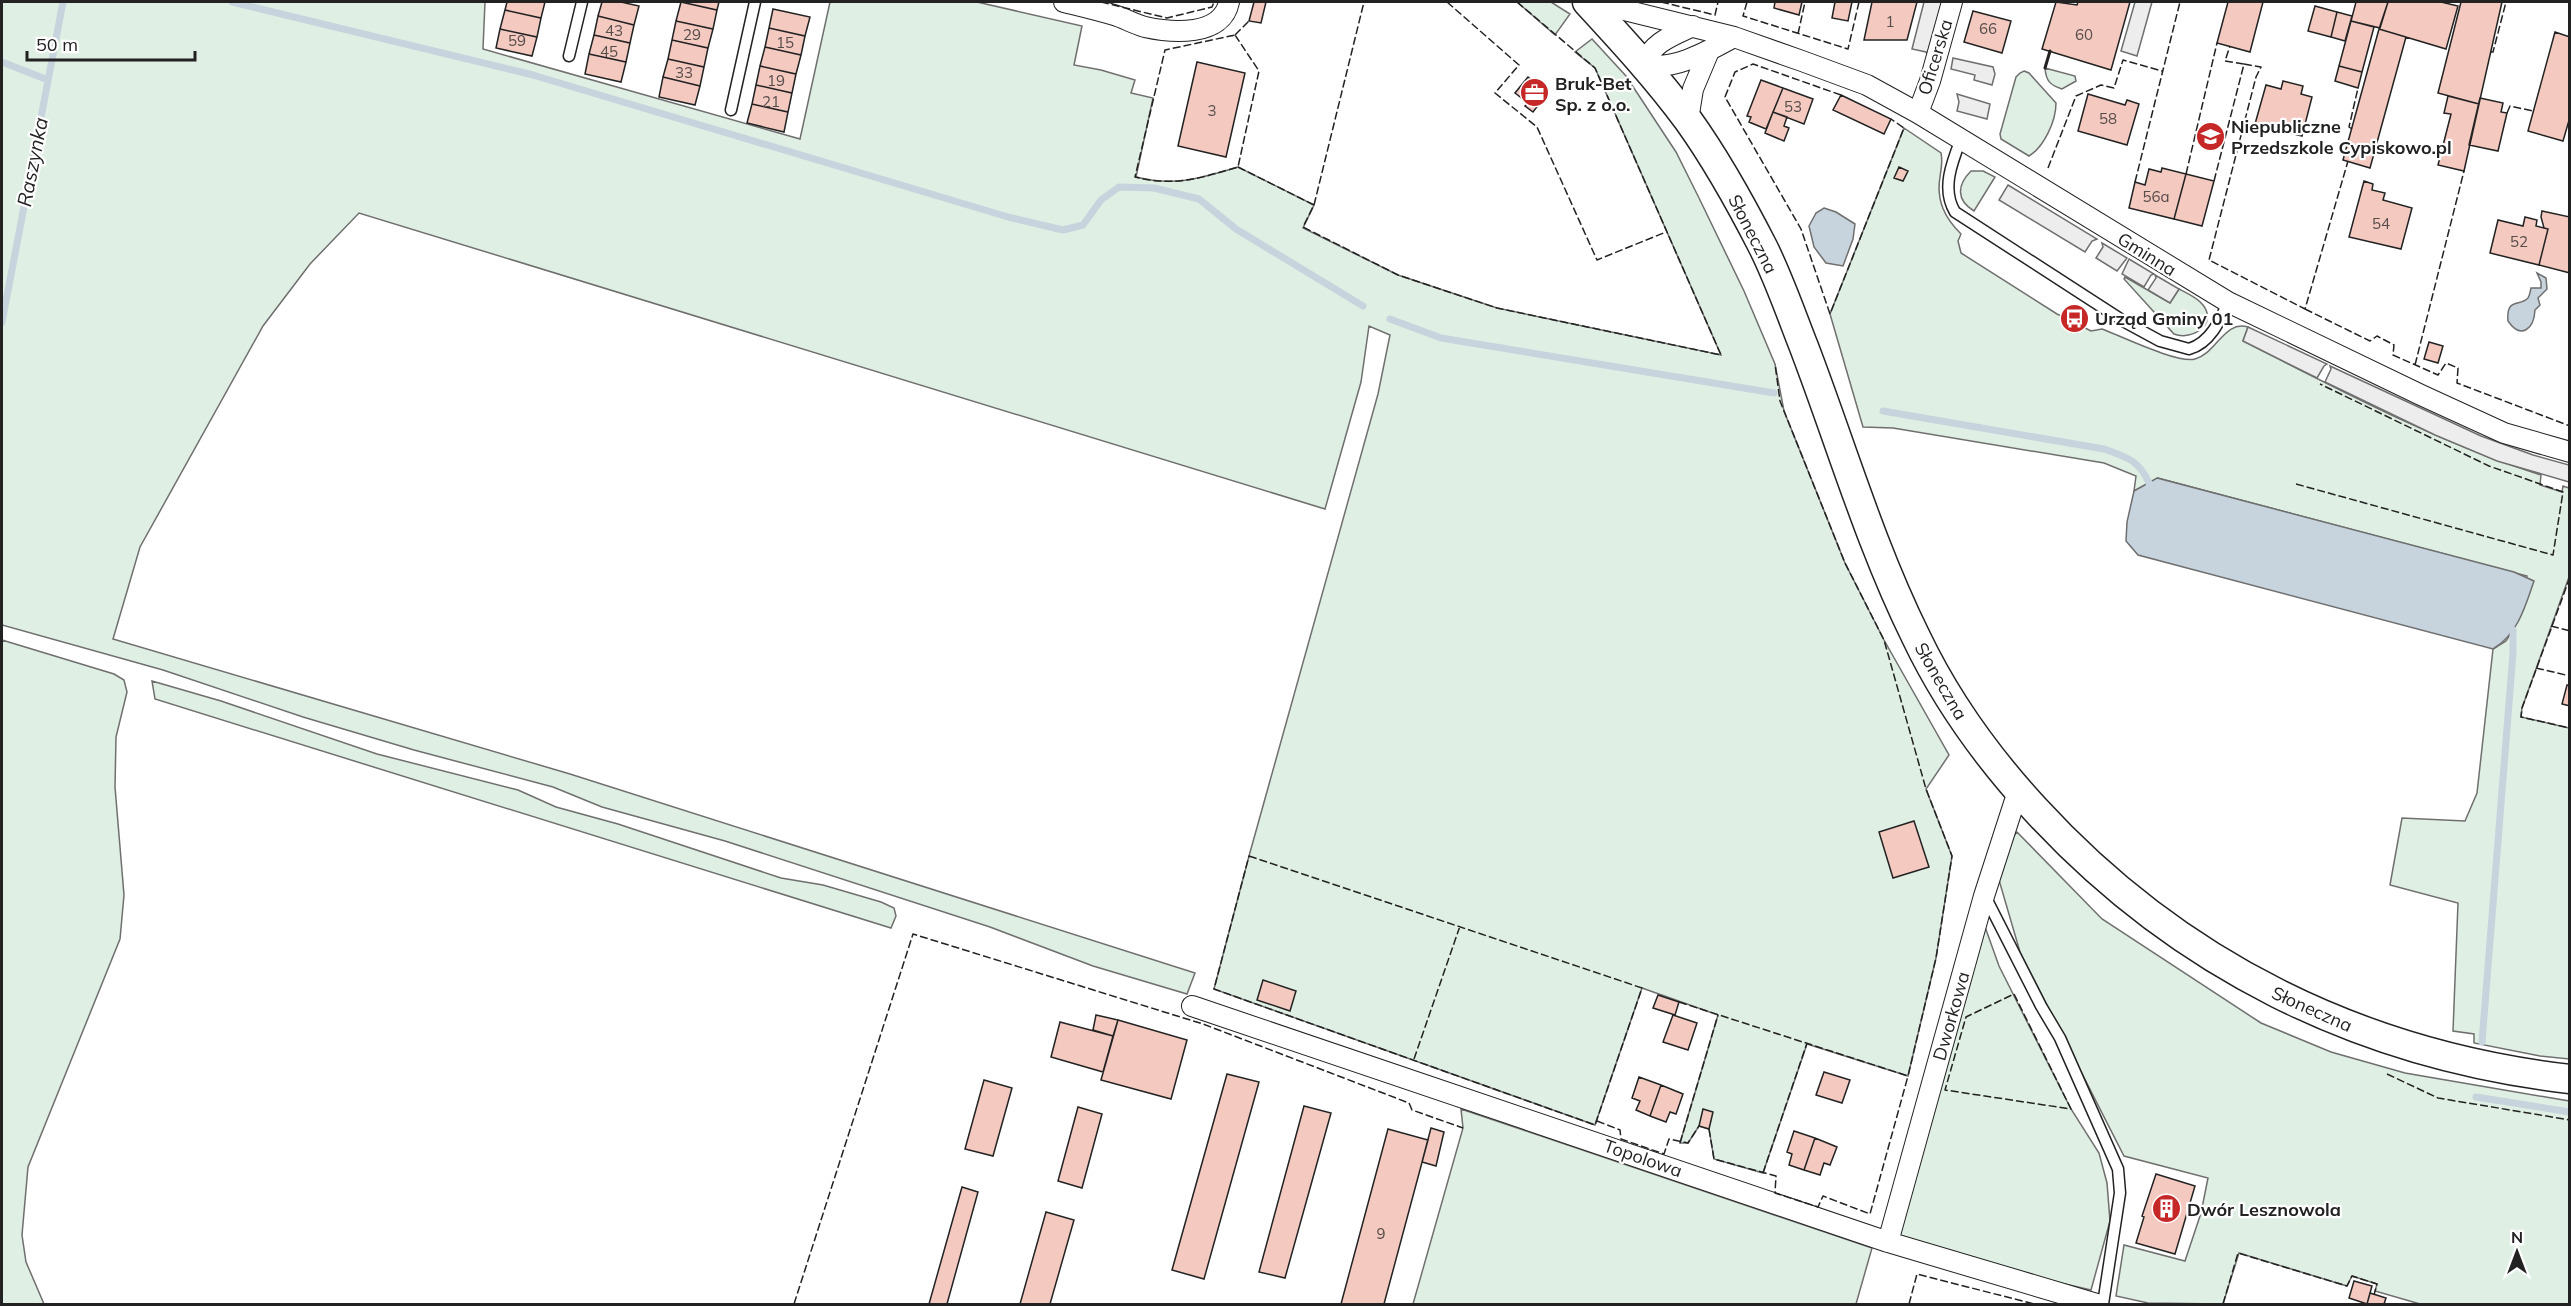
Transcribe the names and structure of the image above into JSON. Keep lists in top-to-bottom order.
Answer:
{
  "streets": {
    "main road": ["Słoneczna"],
    "street": [
      "Oficerska",
      "Gminna",
      "Dworkowa",
      "Topolowa"
    ]
  },
  "crossings": [
    ["Oficerska", "Gminna"],
    ["Słoneczna", "Dworkowa"],
    ["Dworkowa", "Topolowa"]
  ],
  "water": ["Raszynka"],
  "places": {
    "office": ["Bruk-Bet Sp. z o.o."],
    "school or university": ["Niepubliczne Przedszkole Cypiskowo.pl"],
    "bus stop": ["Urząd Gminy 01"],
    "building": ["Dwór Lesznowola"]
  },
  "house_numbers": [
    "1",
    "66",
    "43",
    "29",
    "60",
    "59",
    "15",
    "45",
    "33",
    "19",
    "21",
    "53",
    "3",
    "58",
    "56a",
    "54",
    "52",
    "9"
  ],
  "scale_bar": "50 m",
  "north": "top"
}
